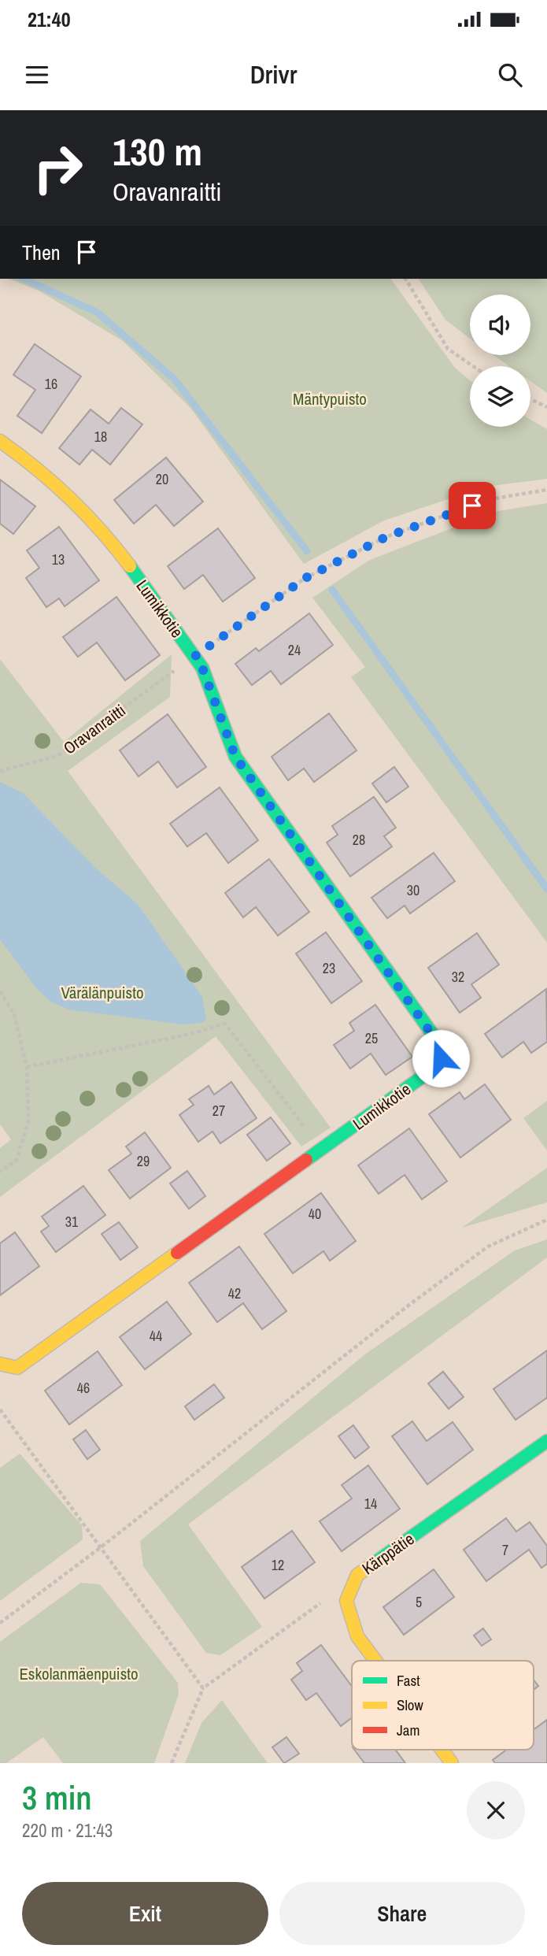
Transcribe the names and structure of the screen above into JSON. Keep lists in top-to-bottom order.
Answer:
{
  "streets": {
    "street": ["Lumikkotie", "Kärppätie"],
    "path": ["Oravanraitti"]
  },
  "parks": ["Mäntypuisto", "Värälänpuisto", "Eskolanmäenpuisto"],
  "house_numbers": [
    "16",
    "18",
    "20",
    "13",
    "24",
    "28",
    "30",
    "23",
    "32",
    "25",
    "27",
    "29",
    "40",
    "31",
    "42",
    "44",
    "46",
    "14",
    "7",
    "12",
    "5"
  ],
  "legend": ["Fast", "Slow", "Jam"],
  "page": {
    "status": "21:40",
    "header": "Drivr",
    "turn": ["130 m", "Oravanraitti"],
    "then": "Then",
    "heading": ["3 min", "220 m · 21:43"],
    "buttons": ["Exit", "Share"]
  }
}
